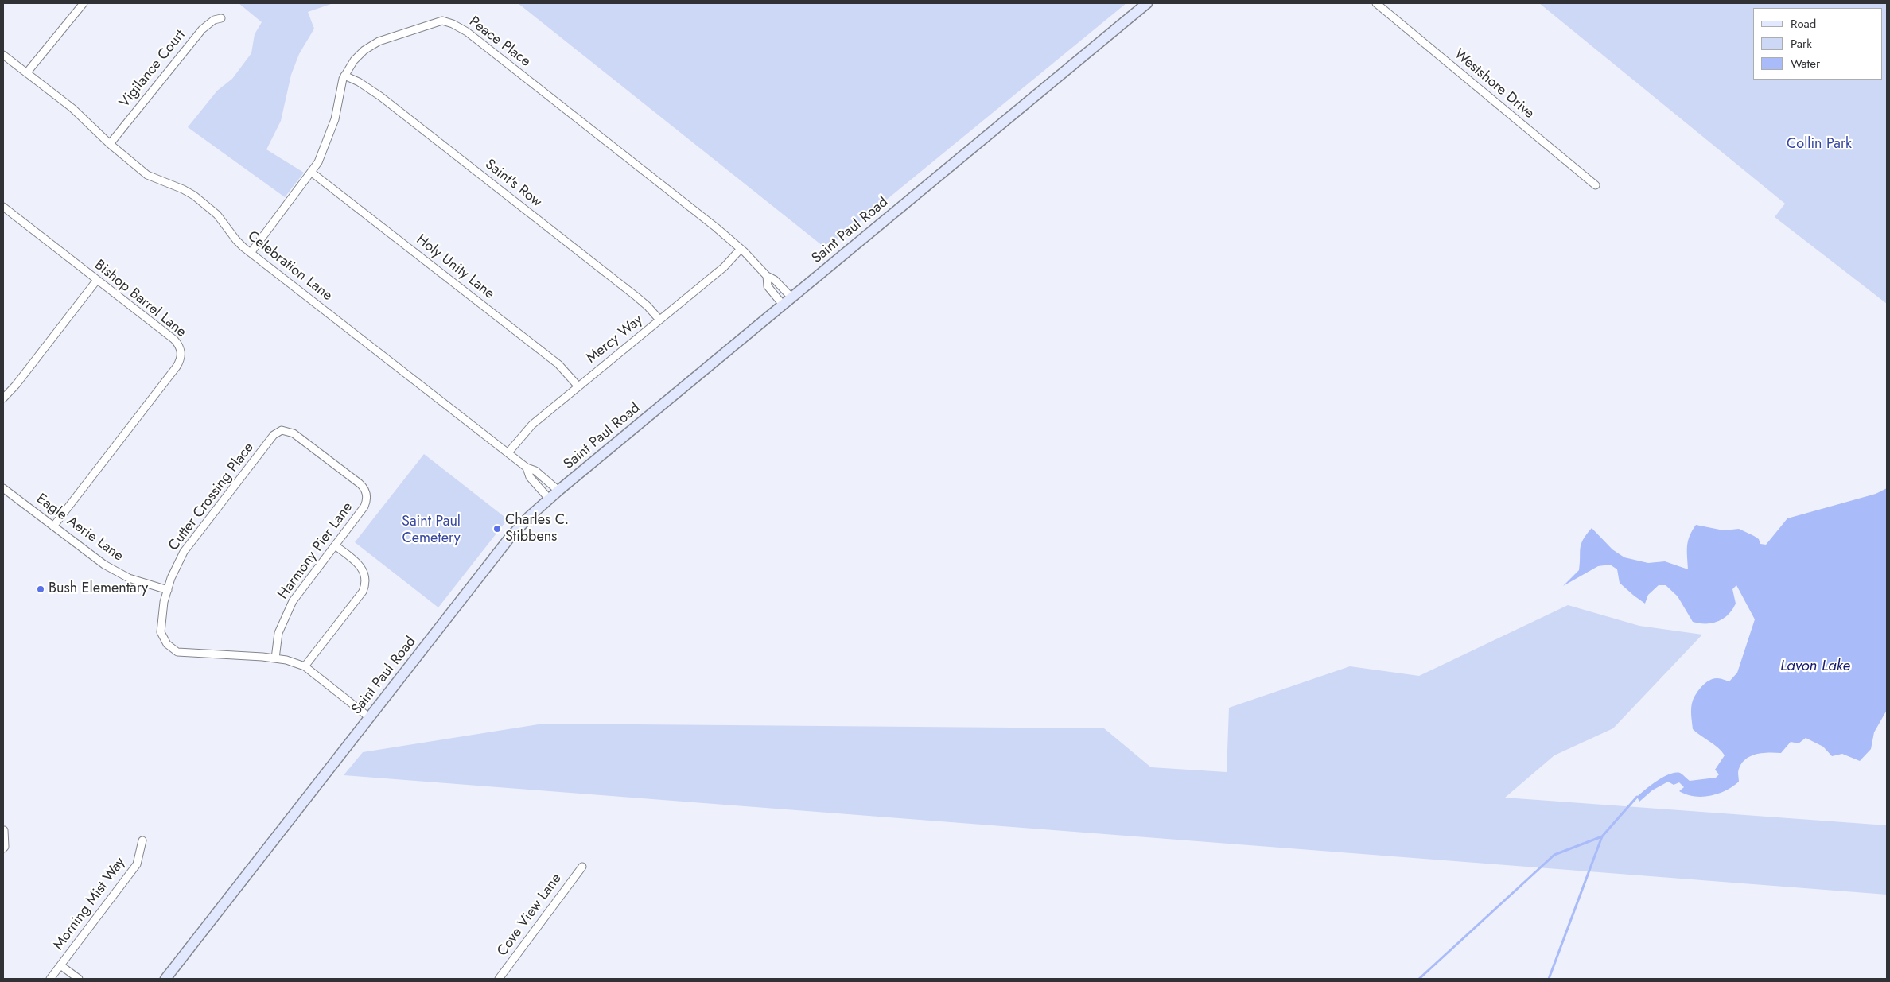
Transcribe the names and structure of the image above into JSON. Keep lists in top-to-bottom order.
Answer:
{
  "streets": {
    "street": [
      "Peace Place",
      "Vigilance Court",
      "Westshore Drive",
      "Saint's Row",
      "Saint Paul Road",
      "Celebration Lane",
      "Holy Unity Lane",
      "Bishop Barrel Lane",
      "Mercy Way",
      "Cutter Crossing Place",
      "Eagle Aerie Lane",
      "Harmony Pier Lane",
      "Morning Mist Way",
      "Cove View Lane"
    ]
  },
  "crossings": [
    ["Peace Place", "Saint's Row"],
    ["Peace Place", "Saint Paul Road"],
    ["Peace Place", "Celebration Lane"],
    ["Peace Place", "Holy Unity Lane"],
    ["Peace Place", "Mercy Way"],
    ["Vigilance Court", "Celebration Lane"],
    ["Saint's Row", "Mercy Way"],
    ["Saint Paul Road", "Celebration Lane"],
    ["Saint Paul Road", "Cutter Crossing Place"],
    ["Celebration Lane", "Mercy Way"],
    ["Holy Unity Lane", "Mercy Way"],
    ["Bishop Barrel Lane", "Eagle Aerie Lane"],
    ["Cutter Crossing Place", "Eagle Aerie Lane"],
    ["Cutter Crossing Place", "Harmony Pier Lane"]
  ],
  "water": ["Lavon Lake"],
  "parks": ["Collin Park", "Saint Paul Cemetery"],
  "places": ["Charles C. Stibbens", "Bush Elementary"],
  "legend": ["Road", "Park", "Water"]
}
